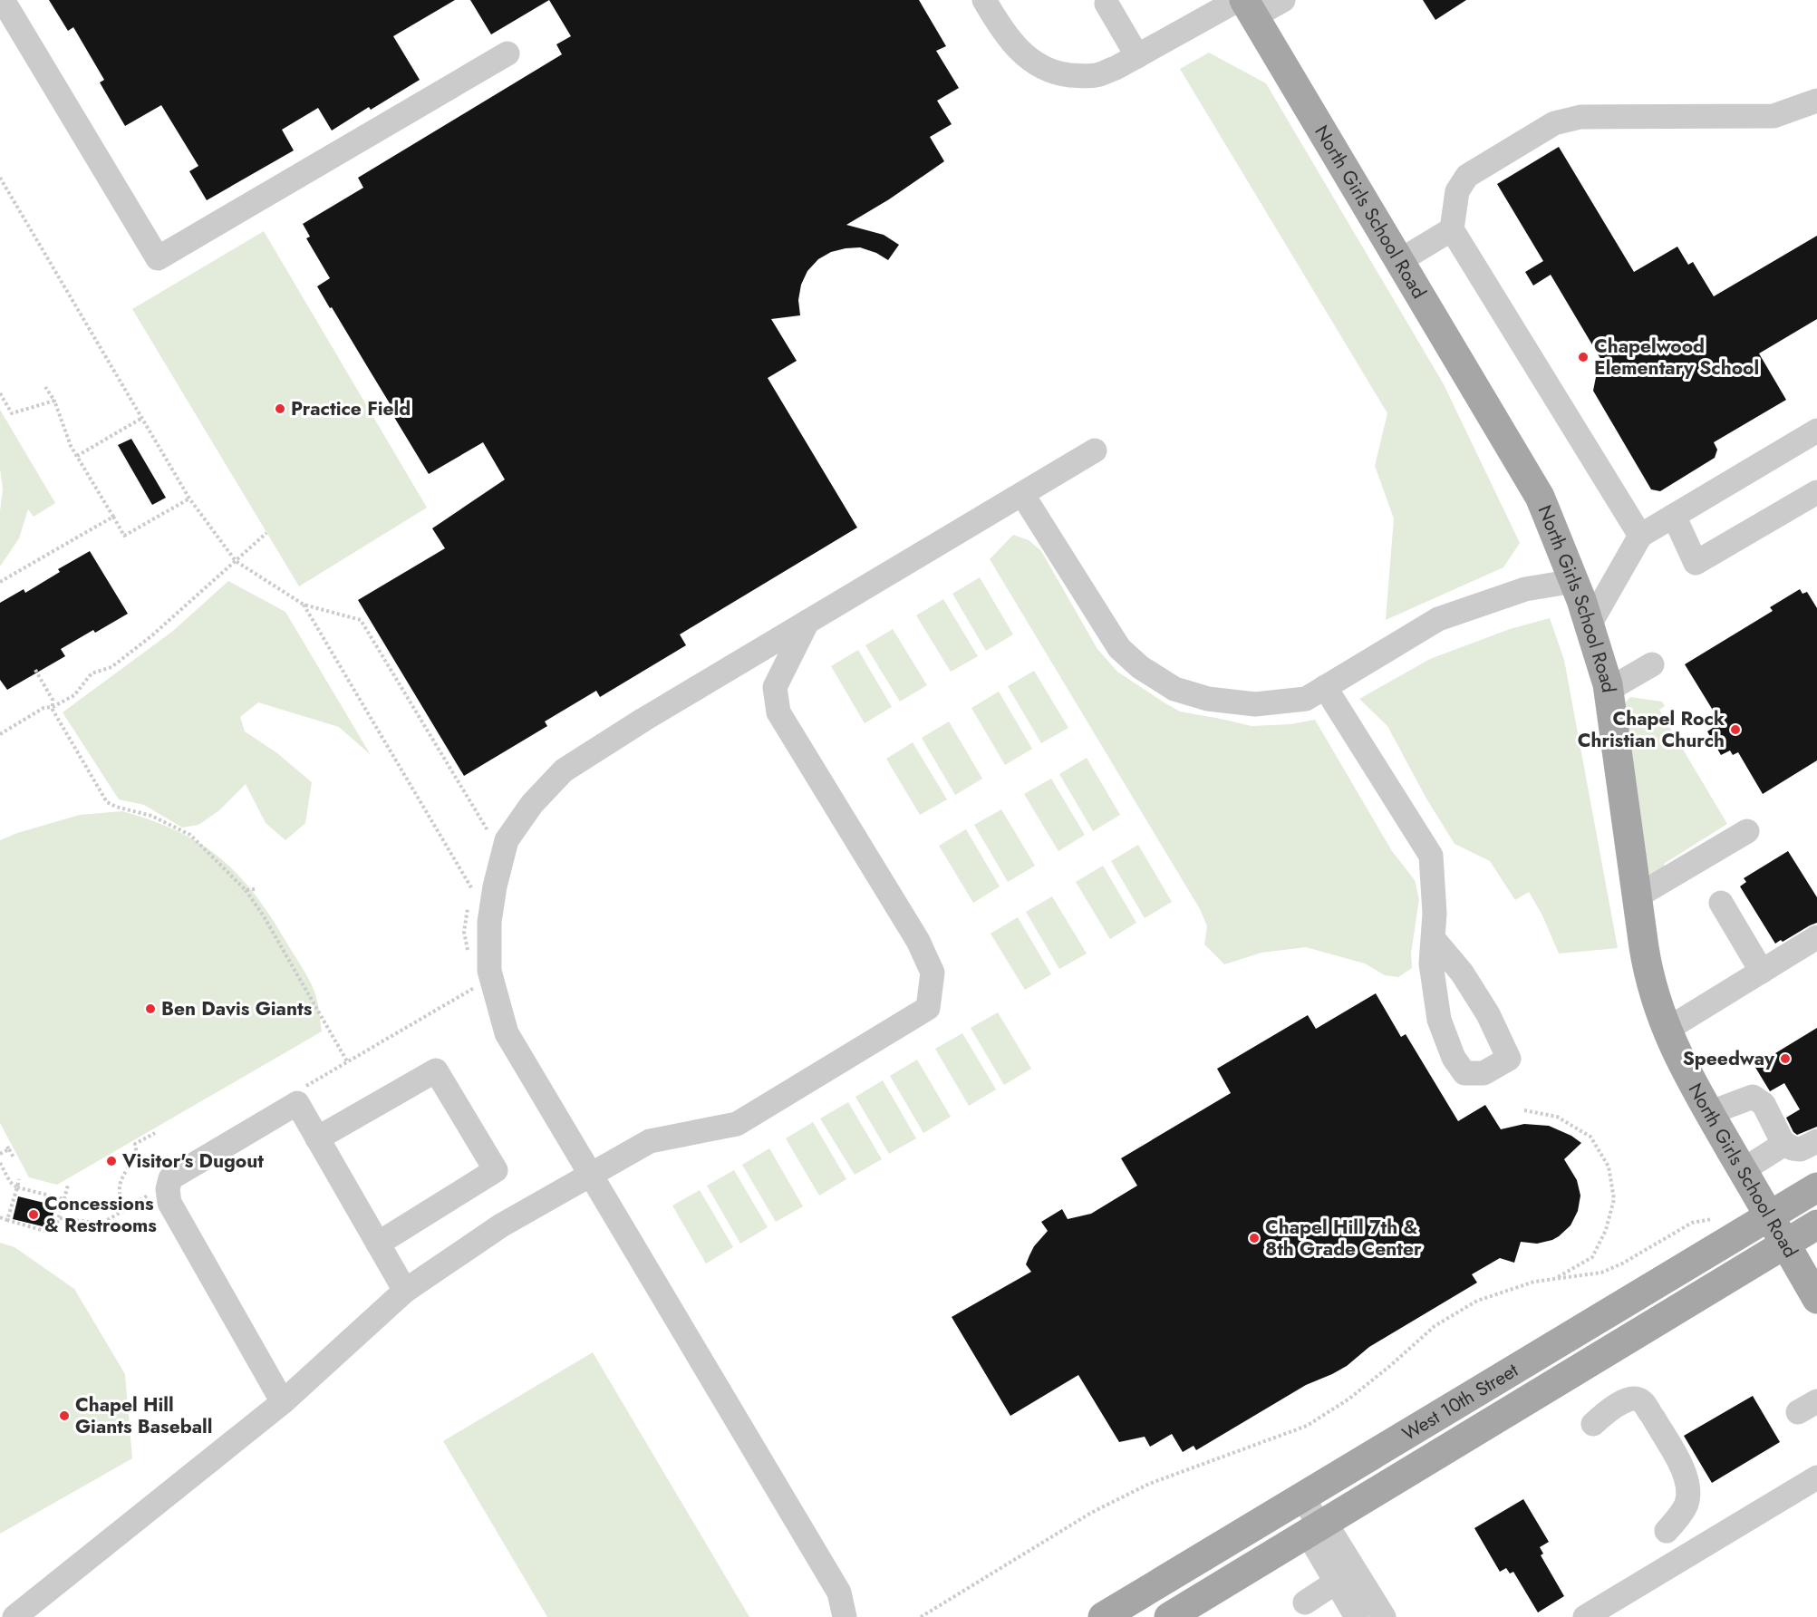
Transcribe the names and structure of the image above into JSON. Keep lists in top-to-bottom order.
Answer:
{
  "streets": {
    "main road": ["North Girls School Road", "West 10th Street"]
  },
  "crossings": [
    ["North Girls School Road", "West 10th Street"]
  ],
  "places": [
    "Chapelwood Elementary School",
    "Practice Field",
    "Chapel Rock Christian Church",
    "Ben Davis Giants",
    "Speedway",
    "Visitor's Dugout",
    "Concessions & Restrooms",
    "Chapel Hill 7th & 8th Grade Center",
    "Chapel Hill Giants Baseball"
  ]
}
